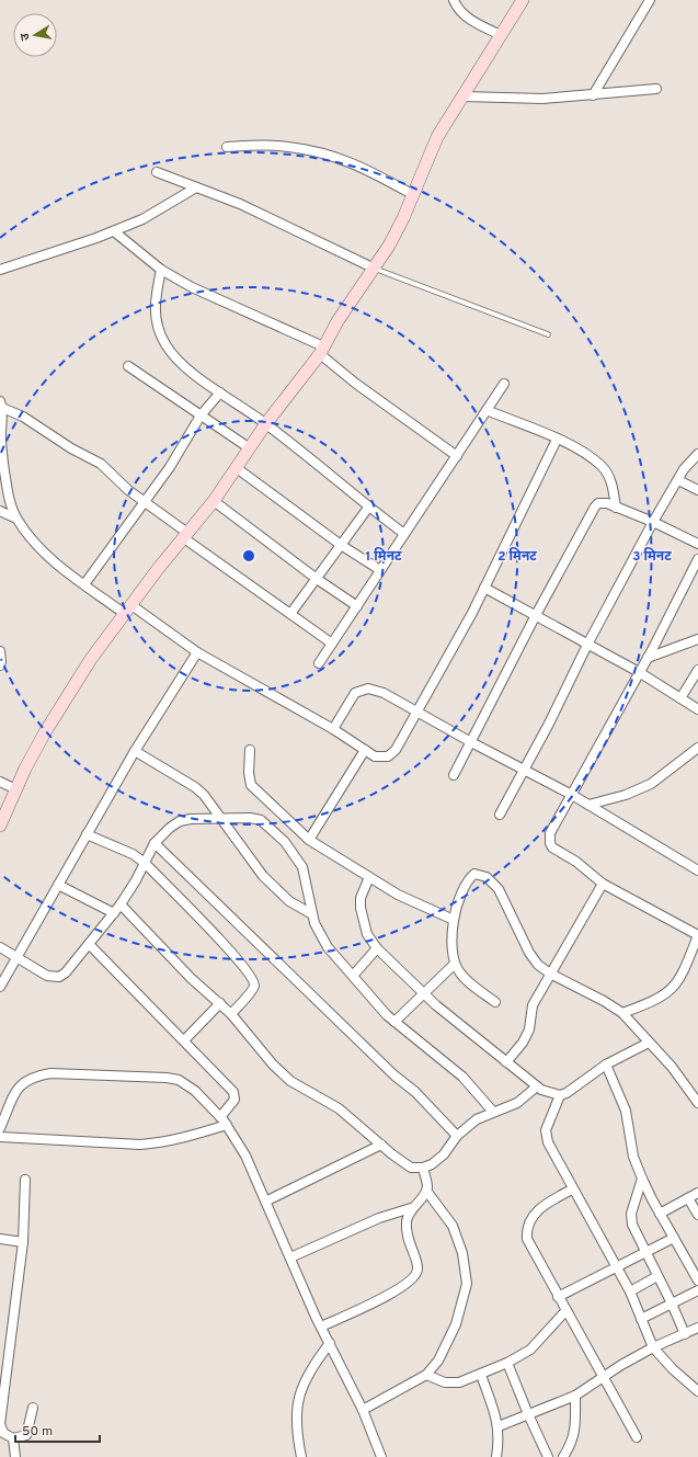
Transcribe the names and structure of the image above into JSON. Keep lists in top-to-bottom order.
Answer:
{
  "scale_bar": "50 m",
  "north": "left",
  "rings": ["1 मिनट", "2 मिनट", "3 मिनट"]
}
